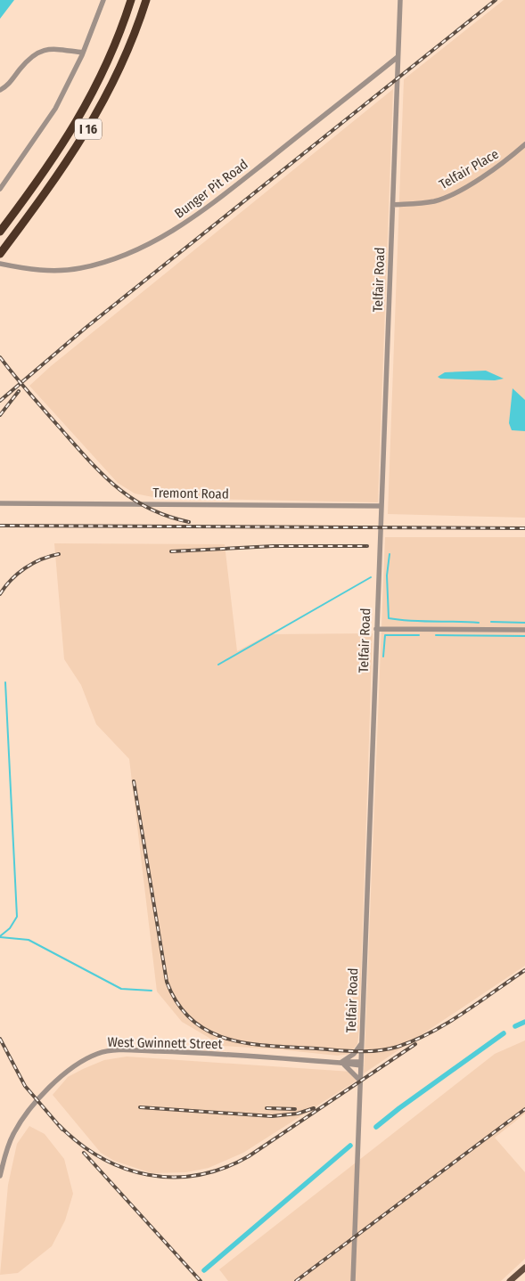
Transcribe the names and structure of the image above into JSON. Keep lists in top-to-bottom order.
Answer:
{
  "streets": {
    "highway": ["I 16"],
    "street": [
      "Telfair Place",
      "Bunger Pit Road",
      "Telfair Road",
      "Tremont Road",
      "West Gwinnett Street"
    ]
  },
  "crossings": [
    ["Telfair Place", "Telfair Road"],
    ["Bunger Pit Road", "Telfair Road"],
    ["Telfair Road", "Tremont Road"],
    ["Telfair Road", "West Gwinnett Street"]
  ]
}
